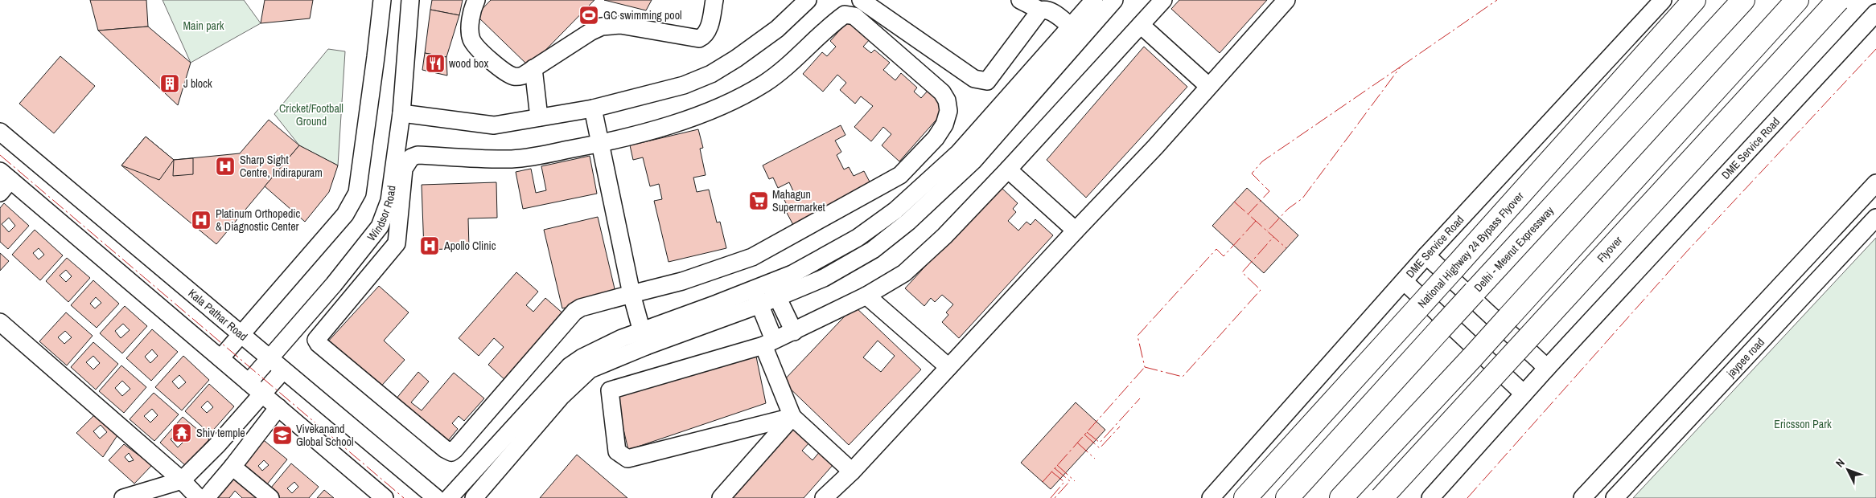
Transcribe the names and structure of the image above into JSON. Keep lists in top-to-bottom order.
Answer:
{
  "streets": {
    "highway": ["Delhi - Meerut Expressway", "Flyover", "National Highway 24 Bypass Flyover"],
    "street": [
      "DME Service Road",
      "Windsor Road",
      "Kala Pathar Road",
      "jaypee road"
    ]
  },
  "crossings": [
    ["Windsor Road", "Kala Pathar Road"]
  ],
  "parks": ["Main park", "Cricket/Football Ground", "Ericsson Park"],
  "places": {
    "sports": ["GC swimming pool"],
    "restaurant": ["wood box"],
    "building": ["J block"],
    "hospital": ["Sharp Sight Centre, Indirapuram", "Platinum Orthopedic & Diagnostic Center", "Apollo Clinic"],
    "supermarket": ["Mahagun Supermarket"],
    "temple": ["Shiv temple"],
    "school or university": ["Vivekanand Global School"]
  },
  "north": "top left"
}
